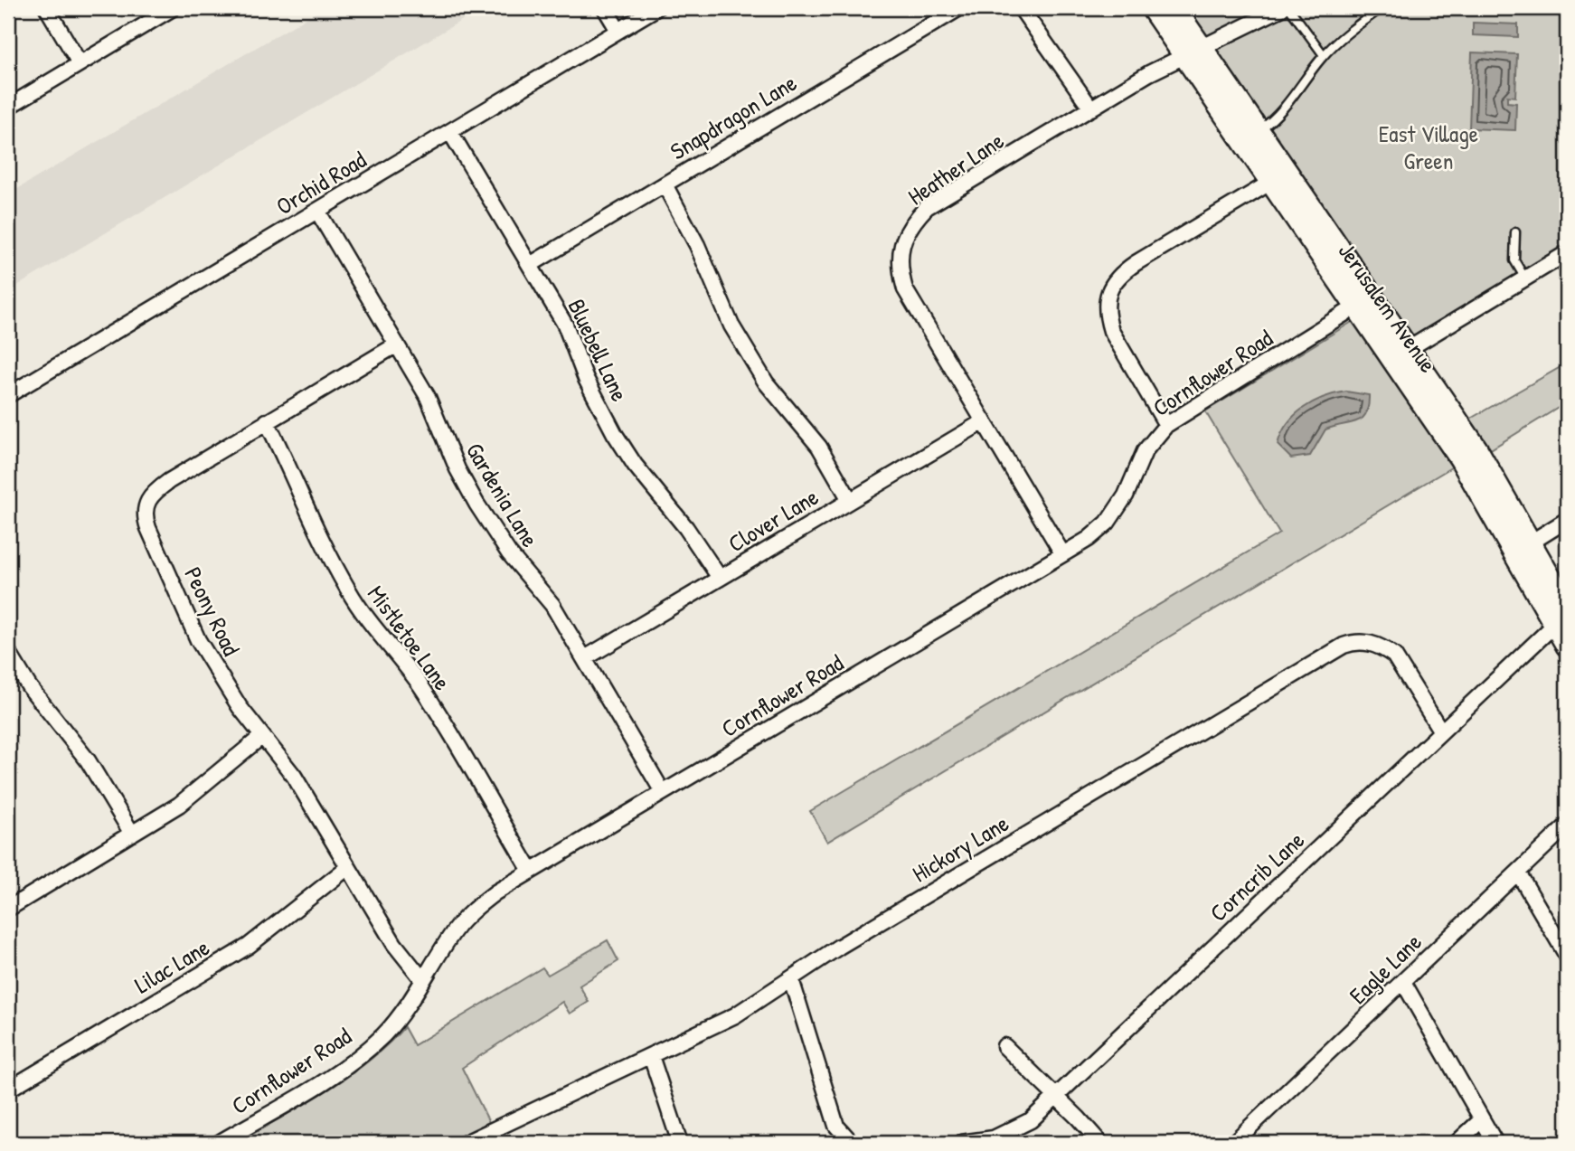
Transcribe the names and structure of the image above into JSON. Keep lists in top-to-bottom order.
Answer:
{
  "streets": {
    "main road": ["Jerusalem Avenue"],
    "street": [
      "Snapdragon Lane",
      "Heather Lane",
      "Orchid Road",
      "Bluebell Lane",
      "Cornflower Road",
      "Gardenia Lane",
      "Clover Lane",
      "Peony Road",
      "Mistletoe Lane",
      "Hickory Lane",
      "Corncrib Lane",
      "Lilac Lane",
      "Eagle Lane"
    ]
  },
  "crossings": [
    ["Snapdragon Lane", "Bluebell Lane"],
    ["Heather Lane", "Jerusalem Avenue"],
    ["Heather Lane", "Cornflower Road"],
    ["Heather Lane", "Clover Lane"],
    ["Orchid Road", "Bluebell Lane"],
    ["Orchid Road", "Gardenia Lane"],
    ["Jerusalem Avenue", "Cornflower Road"],
    ["Jerusalem Avenue", "Corncrib Lane"],
    ["Bluebell Lane", "Clover Lane"],
    ["Cornflower Road", "Gardenia Lane"],
    ["Cornflower Road", "Peony Road"],
    ["Cornflower Road", "Mistletoe Lane"],
    ["Gardenia Lane", "Clover Lane"],
    ["Gardenia Lane", "Peony Road"],
    ["Peony Road", "Mistletoe Lane"],
    ["Peony Road", "Lilac Lane"],
    ["Hickory Lane", "Corncrib Lane"]
  ],
  "parks": ["East Village Green"]
}
